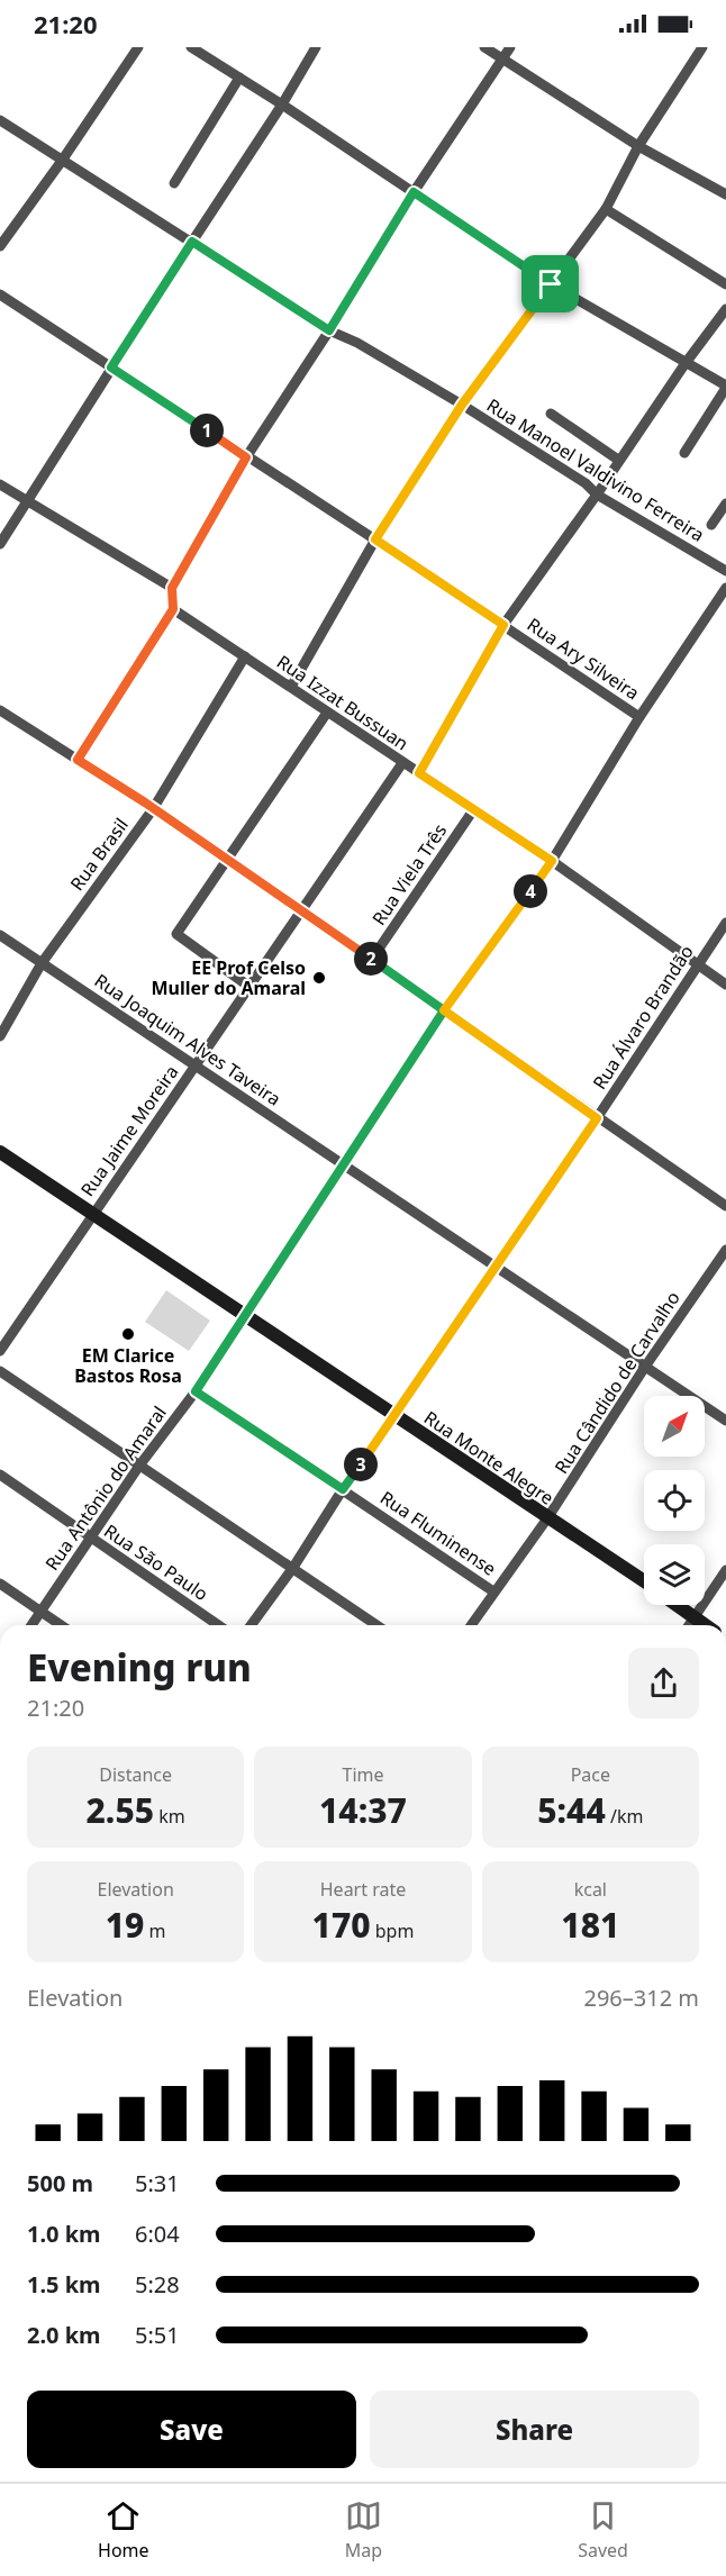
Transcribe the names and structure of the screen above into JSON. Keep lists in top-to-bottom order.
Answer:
{
  "streets": {
    "street": [
      "Rua Manoel Valdivino Ferreira",
      "Rua Ary Silveira",
      "Rua Izzat Bussuan",
      "Rua Brasil",
      "Rua Viela Três",
      "Rua Álvaro Brandão",
      "Rua Joaquim Alves Taveira",
      "Rua Jaime Moreira",
      "Rua Cândido de Carvalho",
      "Rua Monte Alegre",
      "Rua Antônio do Amaral",
      "Rua Fluminense",
      "Rua São Paulo"
    ]
  },
  "crossings": [
    ["Rua Ary Silveira", "Rua Antônio do Amaral"],
    ["Rua Izzat Bussuan", "Rua Brasil"],
    ["Rua Izzat Bussuan", "Rua Viela Três"],
    ["Rua Izzat Bussuan", "Rua Álvaro Brandão"],
    ["Rua Izzat Bussuan", "Rua Jaime Moreira"],
    ["Rua Izzat Bussuan", "Rua Antônio do Amaral"],
    ["Rua Brasil", "Rua Joaquim Alves Taveira"],
    ["Rua Álvaro Brandão", "Rua Joaquim Alves Taveira"],
    ["Rua Álvaro Brandão", "Rua Monte Alegre"],
    ["Rua Álvaro Brandão", "Rua Fluminense"],
    ["Rua Joaquim Alves Taveira", "Rua Jaime Moreira"],
    ["Rua Joaquim Alves Taveira", "Rua Cândido de Carvalho"],
    ["Rua Joaquim Alves Taveira", "Rua Antônio do Amaral"],
    ["Rua Jaime Moreira", "Rua Monte Alegre"],
    ["Rua Cândido de Carvalho", "Rua Monte Alegre"],
    ["Rua Cândido de Carvalho", "Rua Fluminense"],
    ["Rua Monte Alegre", "Rua Antônio do Amaral"],
    ["Rua Antônio do Amaral", "Rua Fluminense"],
    ["Rua Antônio do Amaral", "Rua São Paulo"]
  ],
  "places": ["EE Prof Celso Muller do Amaral", "EM Clarice Bastos Rosa"],
  "north": "top right",
  "page": {
    "status": "21:20",
    "pins": [
      "1",
      "4",
      "2",
      "3"
    ],
    "heading": ["Evening run", "21:20"],
    "stats": [
      ["Distance", "2.55 km"],
      ["Time", "14:37"],
      ["Pace", "5:44 /km"],
      ["Elevation", "19 m"],
      ["Heart rate", "170 bpm"],
      ["kcal", "181"]
    ],
    "chart": ["Elevation", "296–312 m"],
    "list": [
      {
        "name": "500 m",
        "note": "5:31"
      },
      {
        "name": "1.0 km",
        "note": "6:04"
      },
      {
        "name": "1.5 km",
        "note": "5:28"
      },
      {
        "name": "2.0 km",
        "note": "5:51"
      }
    ],
    "buttons": ["Save", "Share"],
    "tabs": ["Home", "Map", "Saved"]
  }
}
